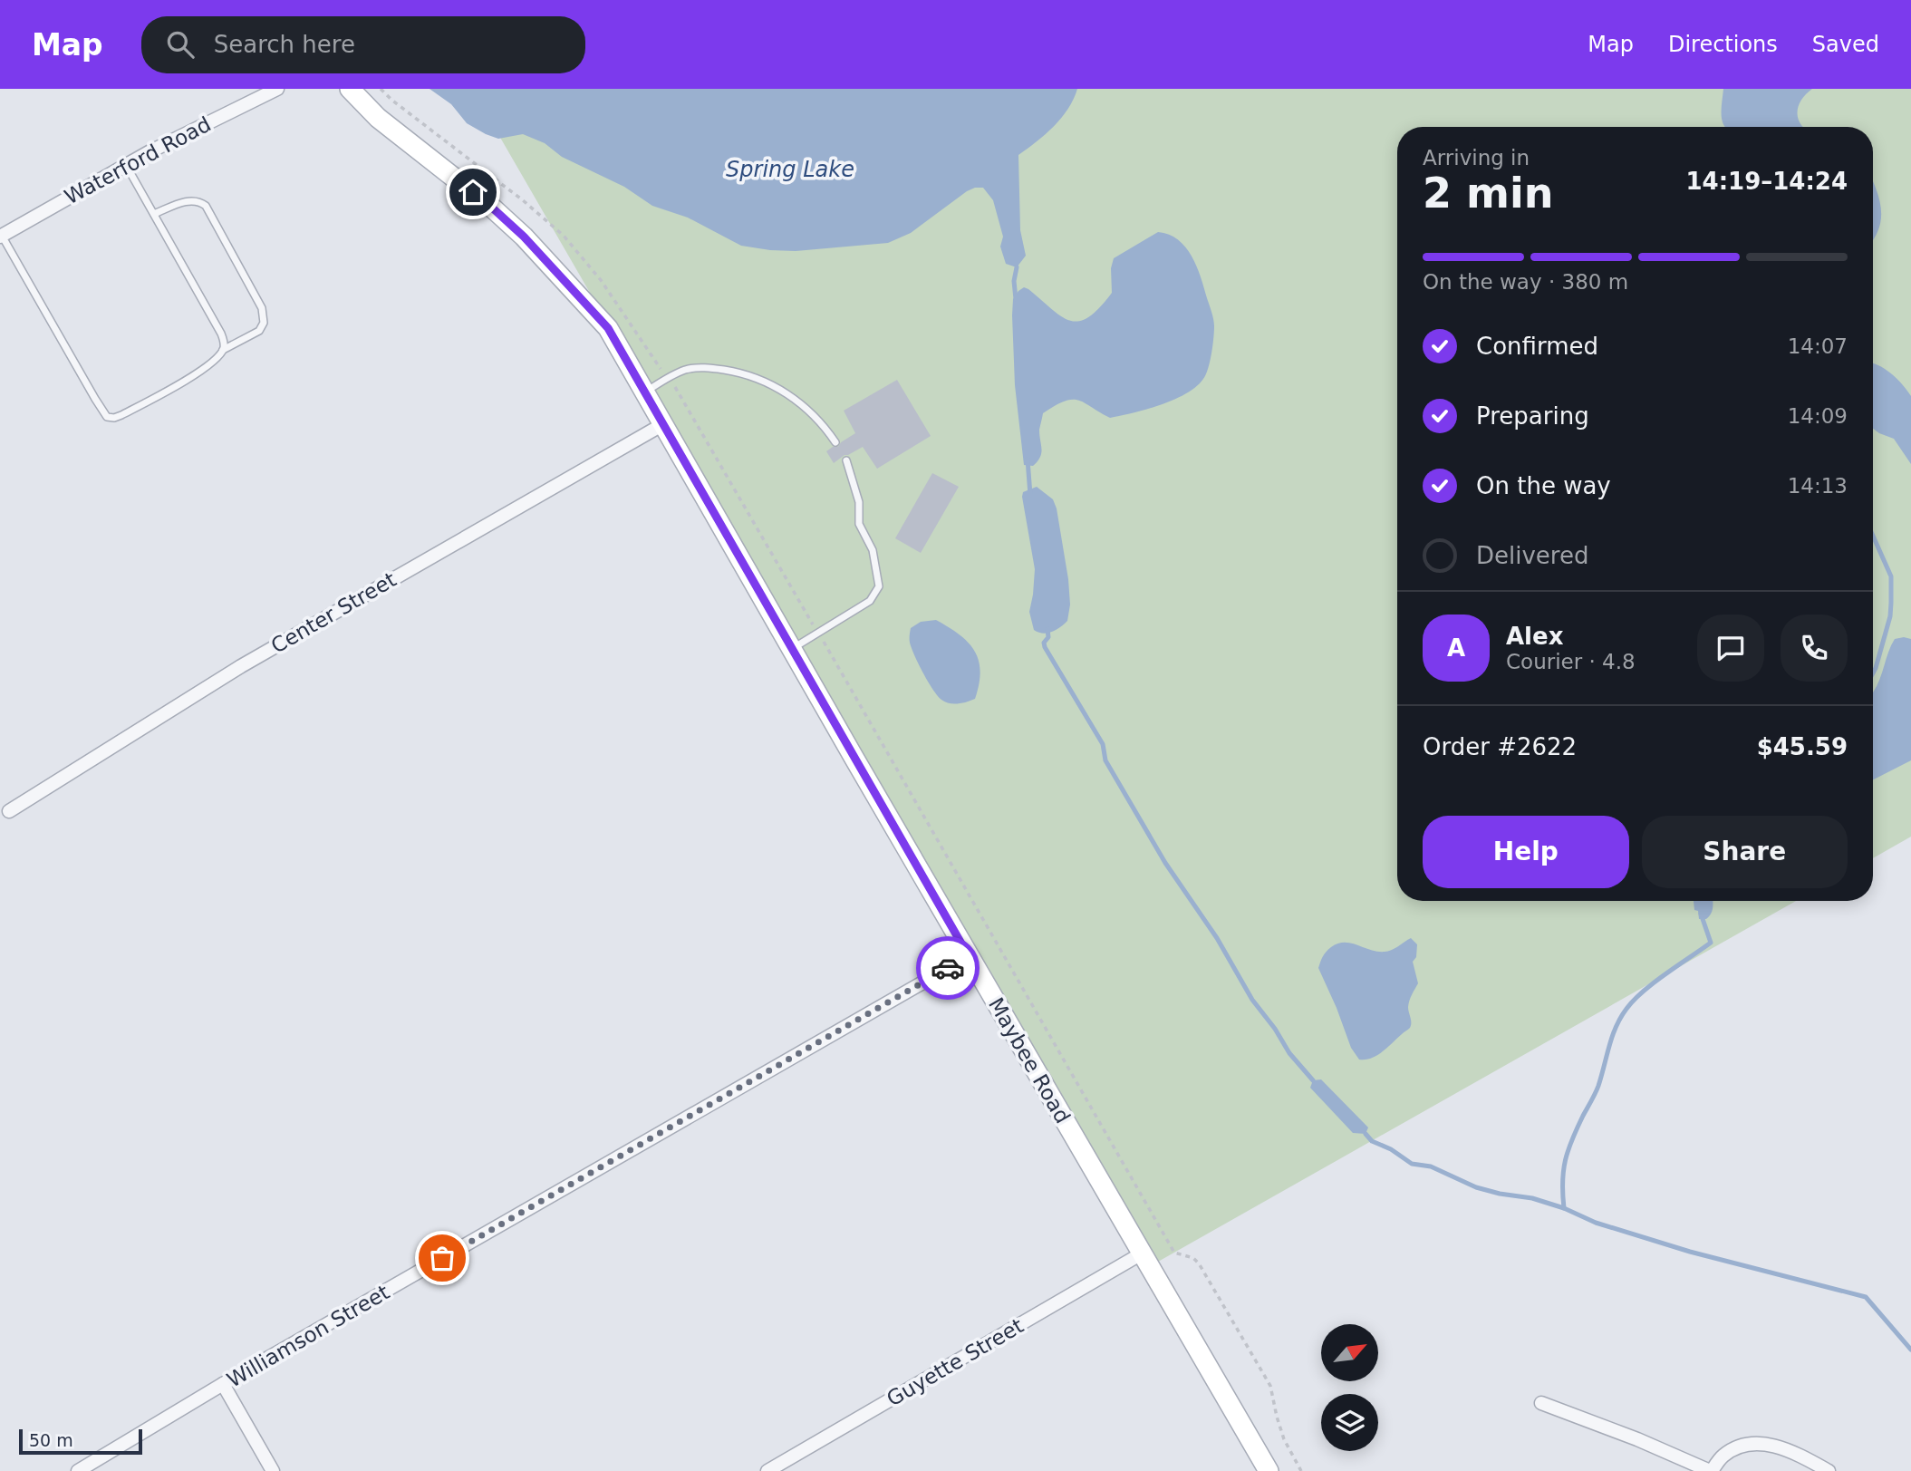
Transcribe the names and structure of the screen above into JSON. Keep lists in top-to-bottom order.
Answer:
{
  "streets": {
    "main road": ["Maybee Road"],
    "street": [
      "Waterford Road",
      "Center Street",
      "Williamson Street",
      "Guyette Street"
    ]
  },
  "crossings": [
    ["Center Street", "Maybee Road"],
    ["Maybee Road", "Williamson Street"],
    ["Maybee Road", "Guyette Street"]
  ],
  "water": ["Spring Lake"],
  "scale_bar": "50 m",
  "north": "top right",
  "page": {
    "header": "Map",
    "search": "Search here",
    "nav": ["Map", "Directions", "Saved"],
    "heading": ["2 min", "Arriving in", "14:19–14:24"],
    "panel": [
      "Alex",
      "Courier · 4.8",
      "Order #2622",
      "$45.59"
    ],
    "bar": "On the way · 380 m",
    "list": [
      ["Confirmed", "14:07"],
      ["Preparing", "14:09"],
      ["On the way", "14:13"],
      "Delivered"
    ],
    "round": "A",
    "buttons": ["Help", "Share"],
    "scale": "50 m"
  }
}
